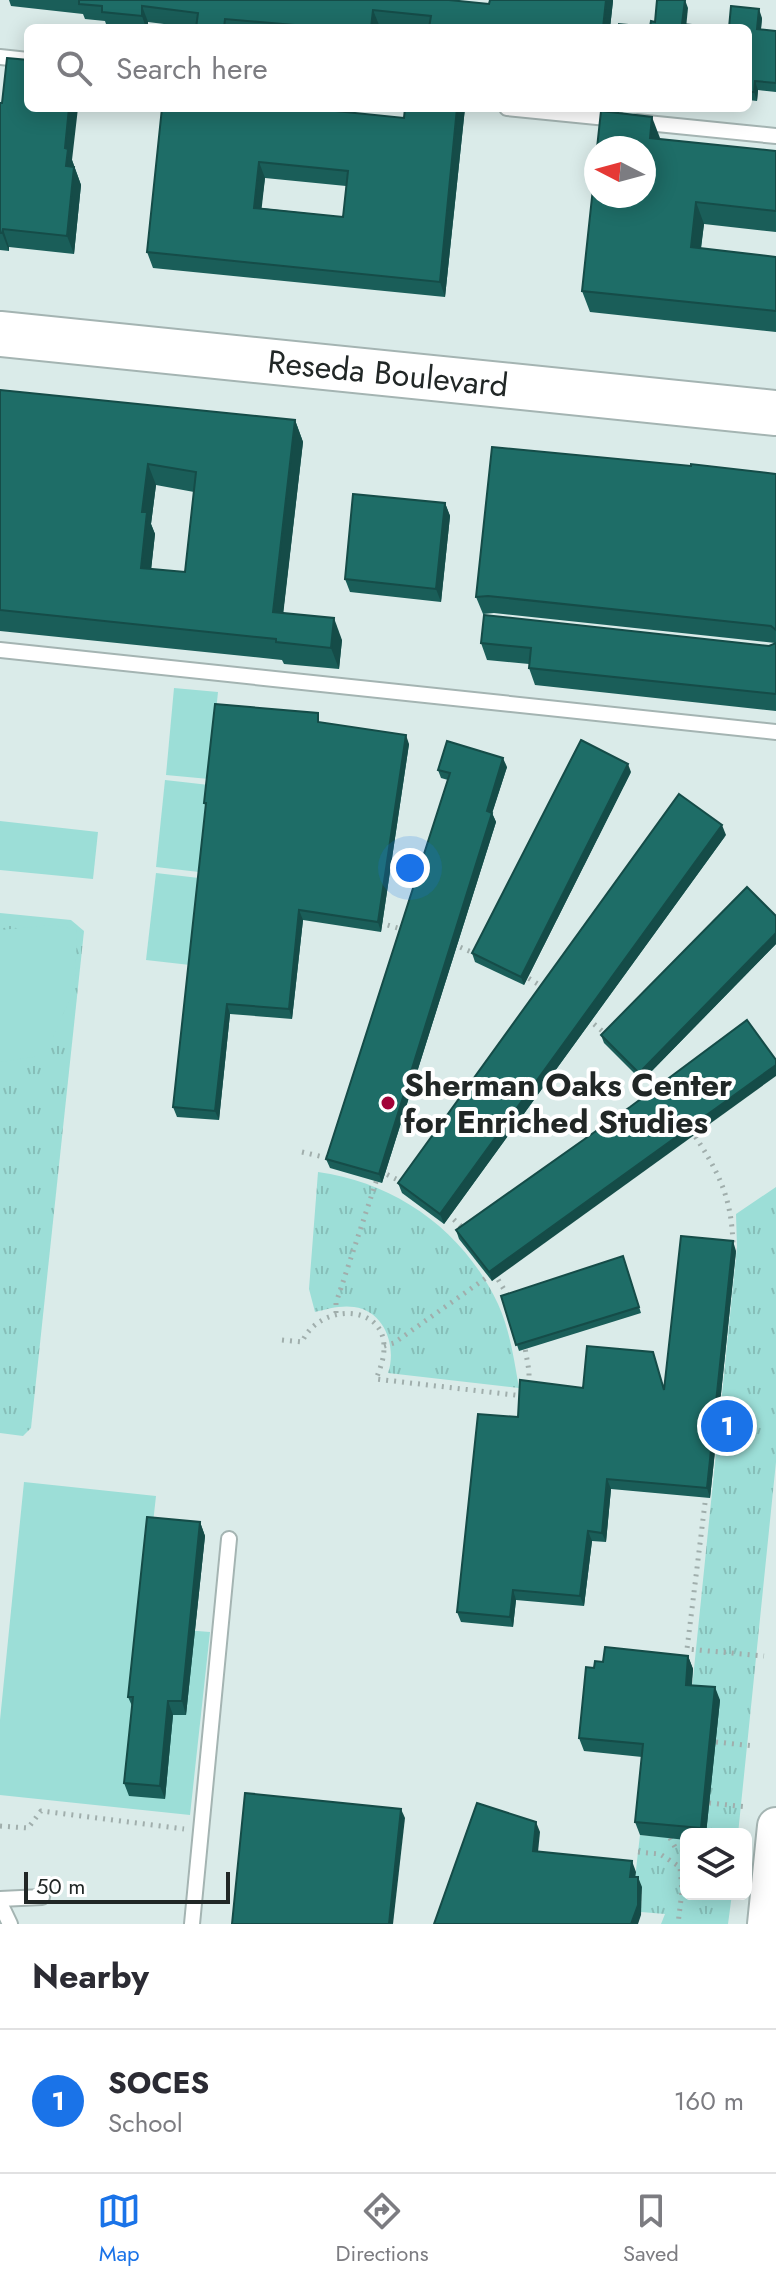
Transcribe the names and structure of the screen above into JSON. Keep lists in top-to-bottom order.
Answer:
{
  "streets": {
    "main road": ["Reseda Boulevard"]
  },
  "places": ["Sherman Oaks Center for Enriched Studies"],
  "scale_bar": "50 m",
  "north": "left",
  "page": {
    "search": "Search here",
    "pins": "1",
    "scale": "50 m",
    "heading": "Nearby",
    "list": [
      {
        "mark": "1",
        "name": "SOCES",
        "note": "School",
        "value": "160 m"
      }
    ],
    "nav": ["Map", "Directions", "Saved"]
  }
}
